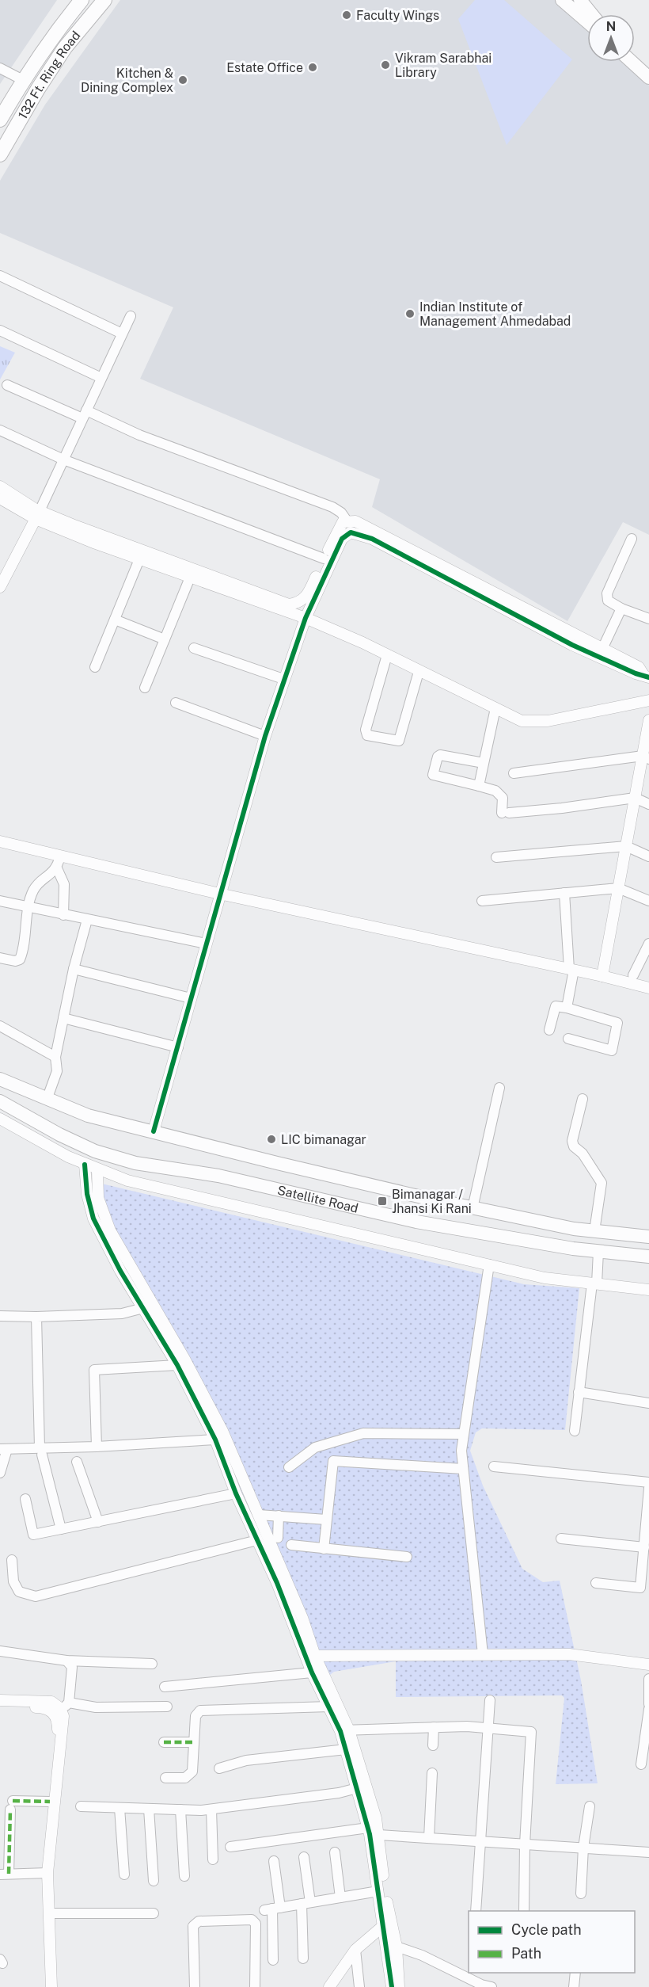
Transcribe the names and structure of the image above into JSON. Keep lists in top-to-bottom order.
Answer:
{
  "streets": {
    "main road": ["132 Ft. Ring Road", "Satellite Road"]
  },
  "places": {
    "other": [
      "Faculty Wings",
      "Vikram Sarabhai Library",
      "Estate Office",
      "Kitchen & Dining Complex",
      "Indian Institute of Management Ahmedabad",
      "LIC bimanagar"
    ],
    "transit": ["Bimanagar / Jhansi Ki Rani"]
  },
  "legend": ["Cycle path", "Path"],
  "north": "top"
}
